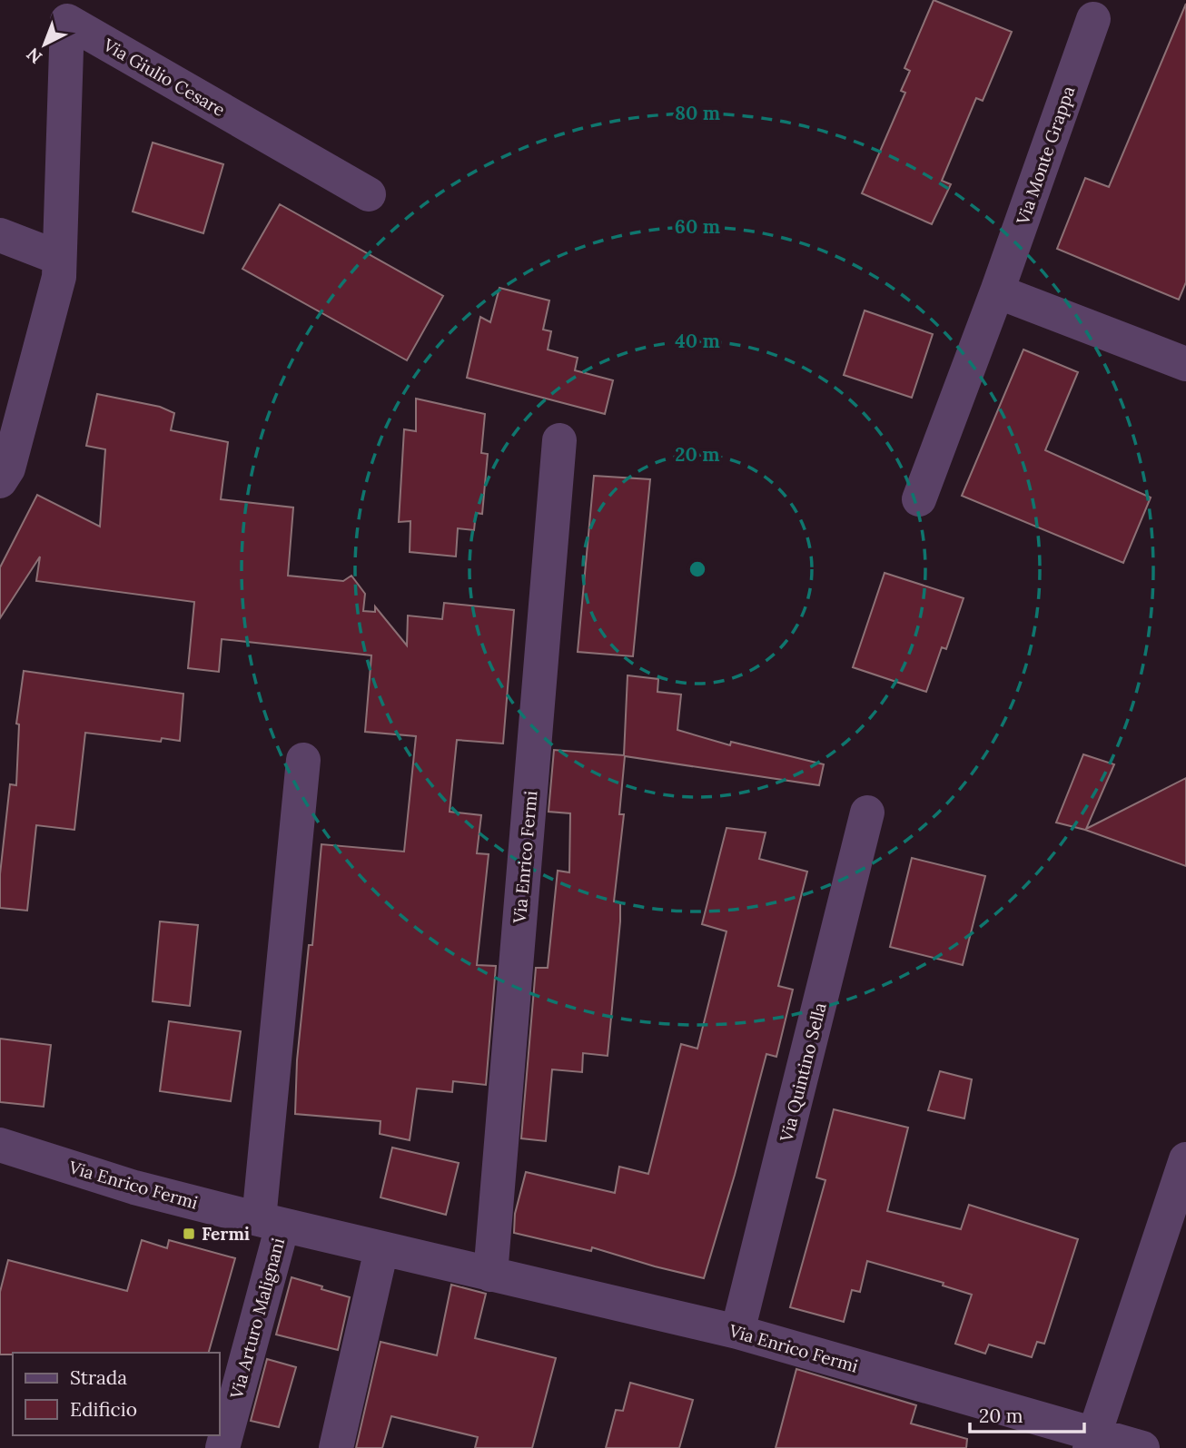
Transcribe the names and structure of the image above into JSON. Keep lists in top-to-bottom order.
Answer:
{
  "streets": {
    "street": [
      "Via Giulio Cesare",
      "Via Monte Grappa",
      "Via Enrico Fermi",
      "Via Quintino Sella",
      "Via Arturo Malignani"
    ]
  },
  "crossings": [
    ["Via Enrico Fermi", "Via Quintino Sella"],
    ["Via Enrico Fermi", "Via Arturo Malignani"]
  ],
  "places": {
    "transit": ["Fermi"]
  },
  "legend": ["Strada", "Edificio"],
  "scale_bar": "20 m",
  "north": "bottom left",
  "rings": [
    "80 m",
    "60 m",
    "40 m",
    "20 m"
  ]
}
